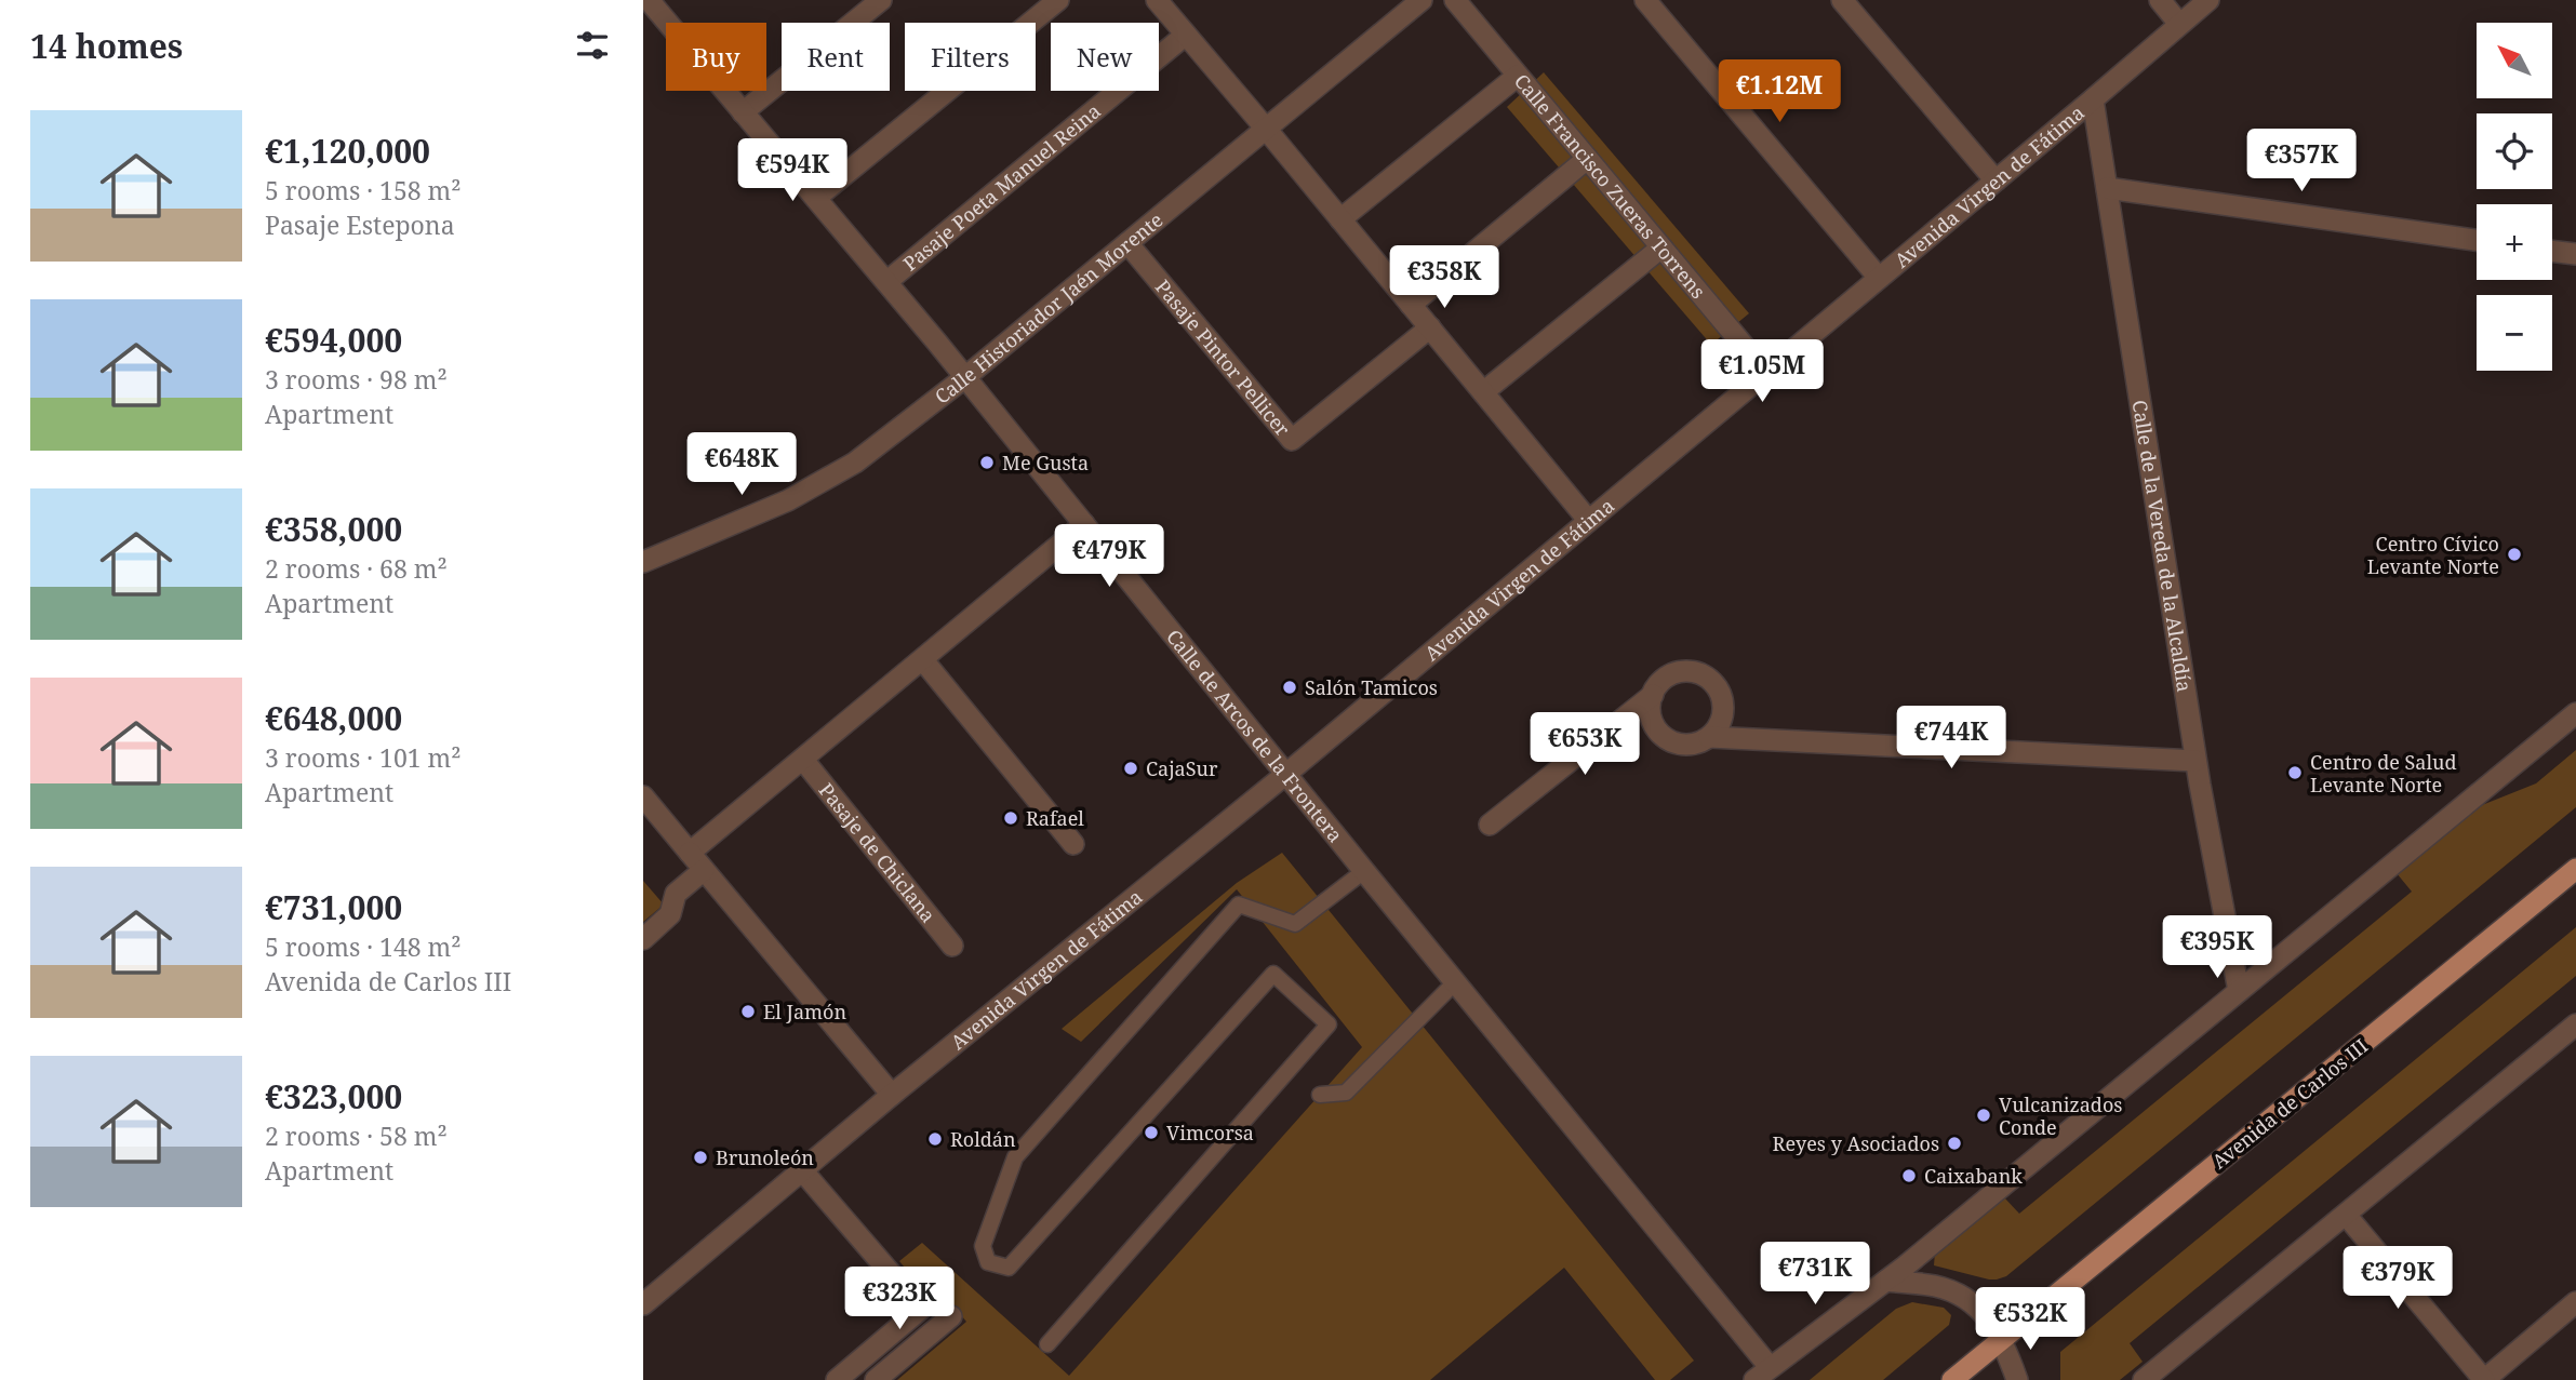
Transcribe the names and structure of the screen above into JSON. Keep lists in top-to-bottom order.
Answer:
{
  "streets": {
    "main road": ["Avenida de Carlos III"],
    "street": [
      "Pasaje Poeta Manuel Reina",
      "Calle Francisco Zueras Torrens",
      "Avenida Virgen de Fátima",
      "Calle Historiador Jaén Morente",
      "Pasaje Pintor Pellicer",
      "Calle de la Vereda de la Alcaldía",
      "Calle de Arcos de la Frontera",
      "Pasaje de Chiclana"
    ]
  },
  "crossings": [
    ["Pasaje Poeta Manuel Reina", "Calle de Arcos de la Frontera"],
    ["Calle Francisco Zueras Torrens", "Avenida Virgen de Fátima"],
    ["Avenida Virgen de Fátima", "Calle de la Vereda de la Alcaldía"],
    ["Avenida Virgen de Fátima", "Calle de Arcos de la Frontera"],
    ["Calle Historiador Jaén Morente", "Pasaje Pintor Pellicer"],
    ["Calle Historiador Jaén Morente", "Calle de Arcos de la Frontera"]
  ],
  "places": [
    "Me Gusta",
    "Centro Cívico Levante Norte",
    "Salón Tamicos",
    "CajaSur",
    "Centro de Salud Levante Norte",
    "Rafael",
    "El Jamón",
    "Vulcanizados Conde",
    "Vimcorsa",
    "Roldán",
    "Reyes y Asociados",
    "Brunoleón",
    "Caixabank"
  ],
  "north": "top left",
  "page": {
    "heading": "14 homes",
    "map_buttons": ["+", "−"],
    "chip": [
      "Buy",
      "Rent",
      "Filters",
      "New"
    ],
    "price": [
      "€1.12M",
      "€357K",
      "€594K",
      "€358K",
      "€1.05M",
      "€648K",
      "€479K",
      "€744K",
      "€653K",
      "€395K",
      "€731K",
      "€379K",
      "€323K",
      "€532K"
    ],
    "list": [
      {
        "name": "€1,120,000",
        "note": "5 rooms · 158 m² · Pasaje Estepona"
      },
      {
        "name": "€594,000",
        "note": "3 rooms · 98 m² · Apartment"
      },
      {
        "name": "€358,000",
        "note": "2 rooms · 68 m² · Apartment"
      },
      {
        "name": "€648,000",
        "note": "3 rooms · 101 m² · Apartment"
      },
      {
        "name": "€731,000",
        "note": "5 rooms · 148 m² · Avenida de Carlos III"
      },
      {
        "name": "€323,000",
        "note": "2 rooms · 58 m² · Apartment"
      }
    ]
  }
}
